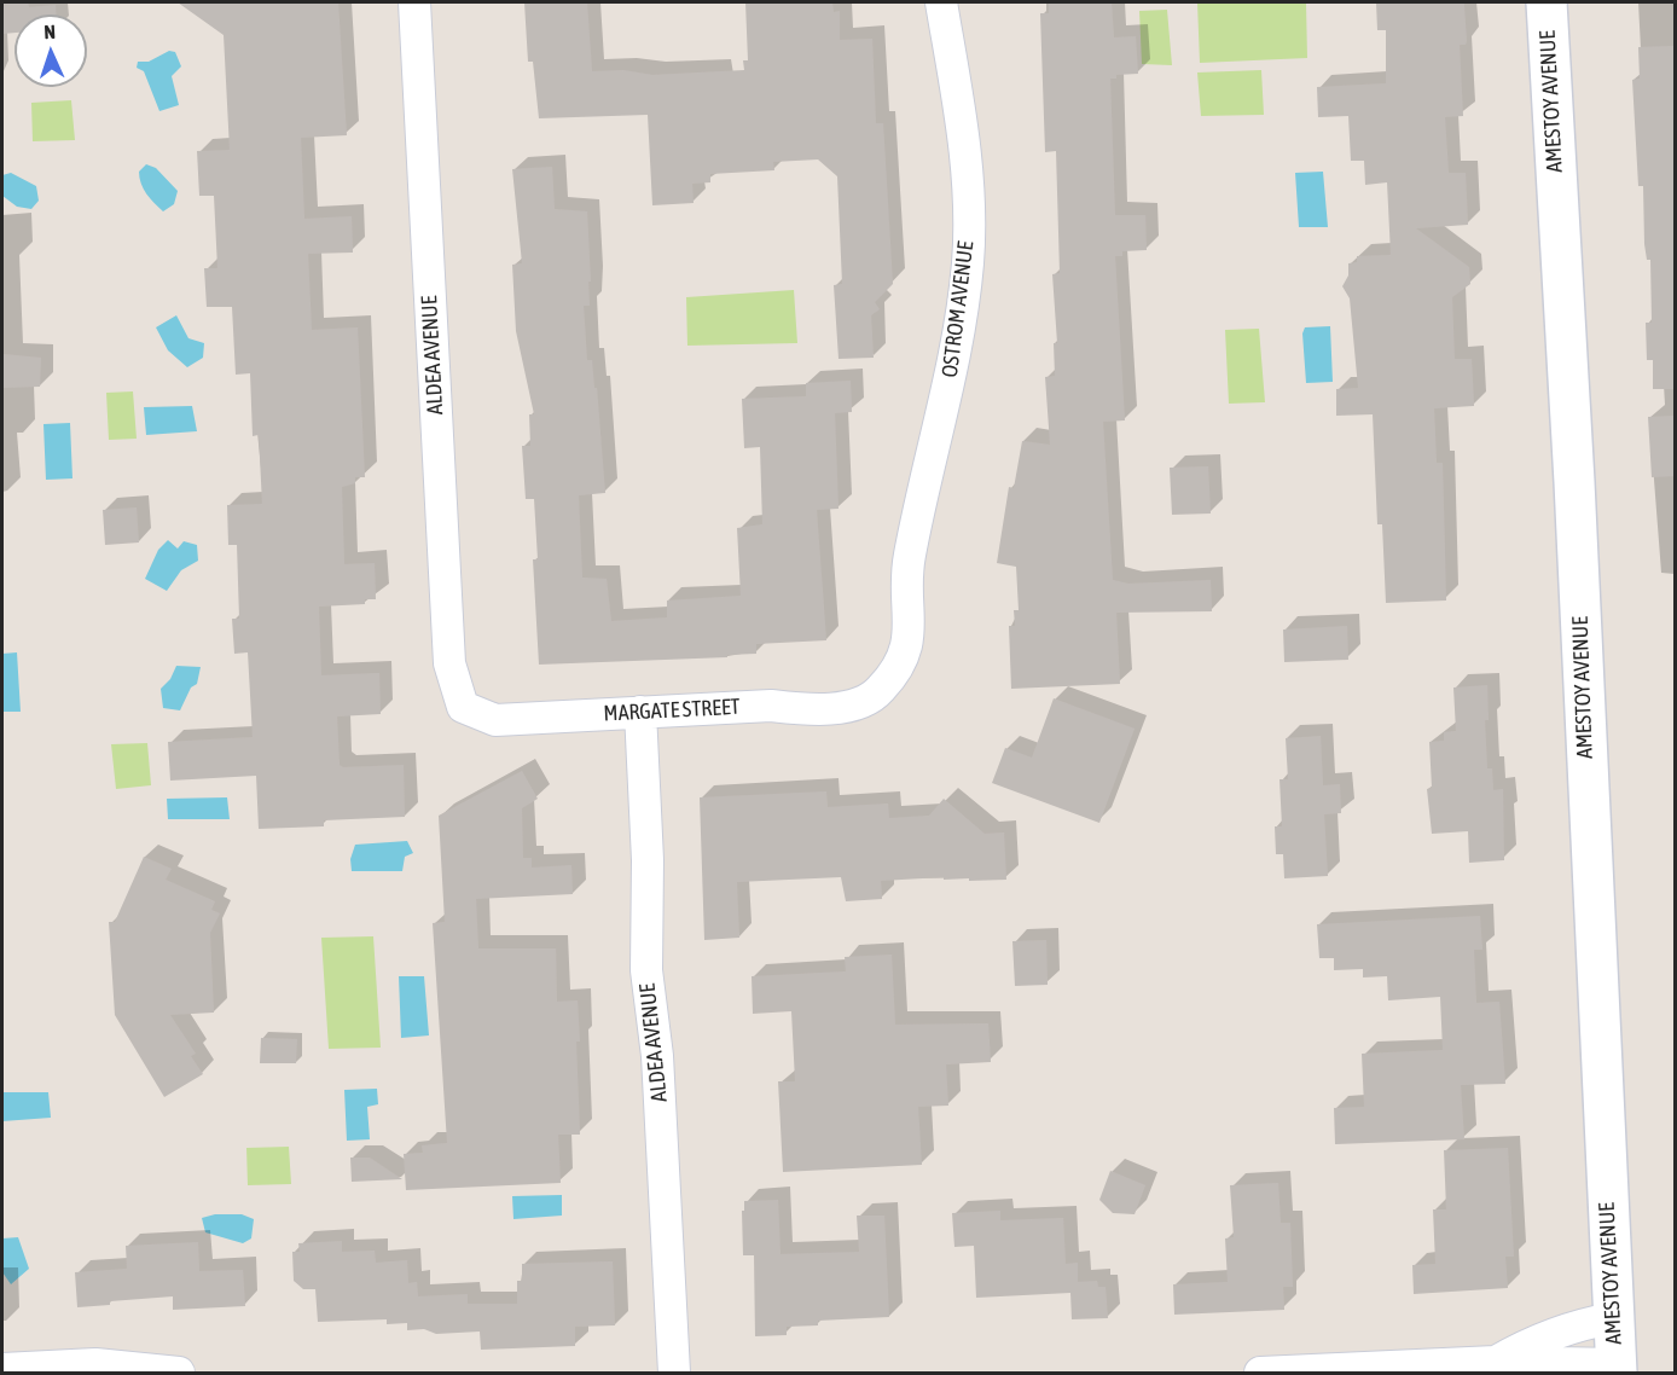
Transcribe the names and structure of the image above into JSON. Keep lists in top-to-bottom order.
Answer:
{
  "streets": {
    "street": [
      "AMESTOY AVENUE",
      "OSTROM AVENUE",
      "ALDEA AVENUE",
      "MARGATE STREET"
    ]
  },
  "crossings": [
    ["OSTROM AVENUE", "MARGATE STREET"],
    ["ALDEA AVENUE", "MARGATE STREET"]
  ],
  "north": "top"
}
